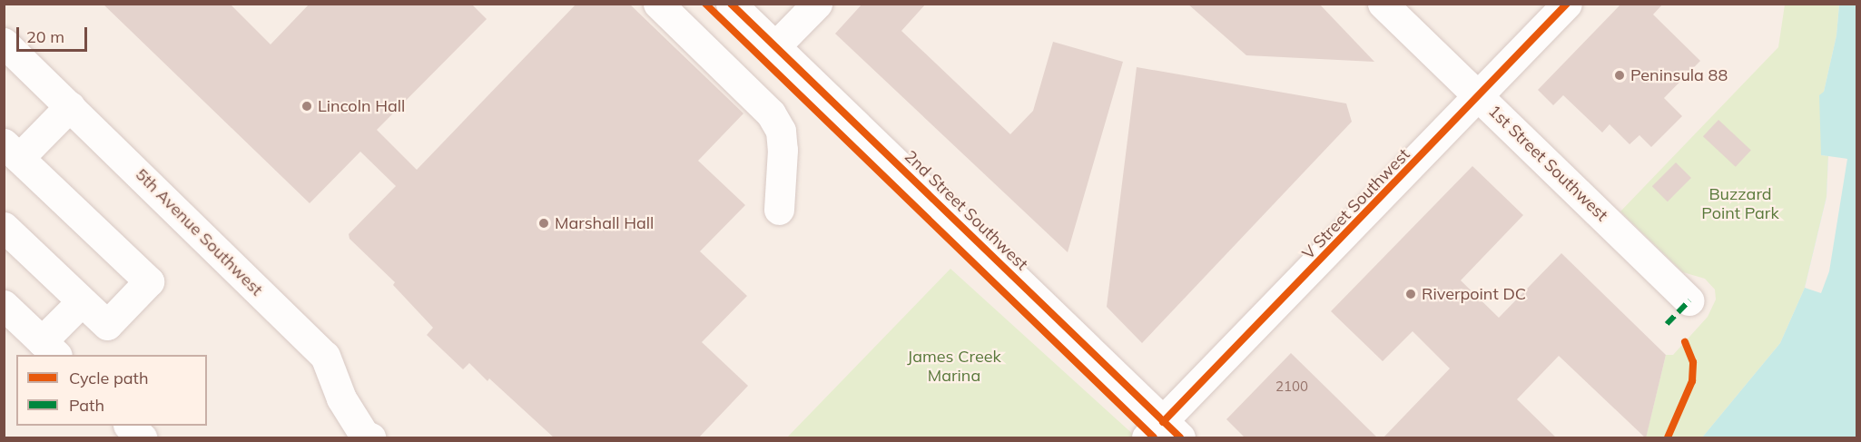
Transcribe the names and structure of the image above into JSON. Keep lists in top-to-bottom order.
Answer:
{
  "streets": {
    "street": [
      "1st Street Southwest",
      "V Street Southwest",
      "2nd Street Southwest",
      "5th Avenue Southwest"
    ]
  },
  "crossings": [
    ["1st Street Southwest", "V Street Southwest"],
    ["V Street Southwest", "2nd Street Southwest"]
  ],
  "parks": ["Buzzard Point Park", "James Creek Marina"],
  "places": [
    "Peninsula 88",
    "Lincoln Hall",
    "Marshall Hall",
    "Riverpoint DC"
  ],
  "house_numbers": ["2100"],
  "legend": ["Cycle path", "Path"],
  "scale_bar": "20 m"
}
